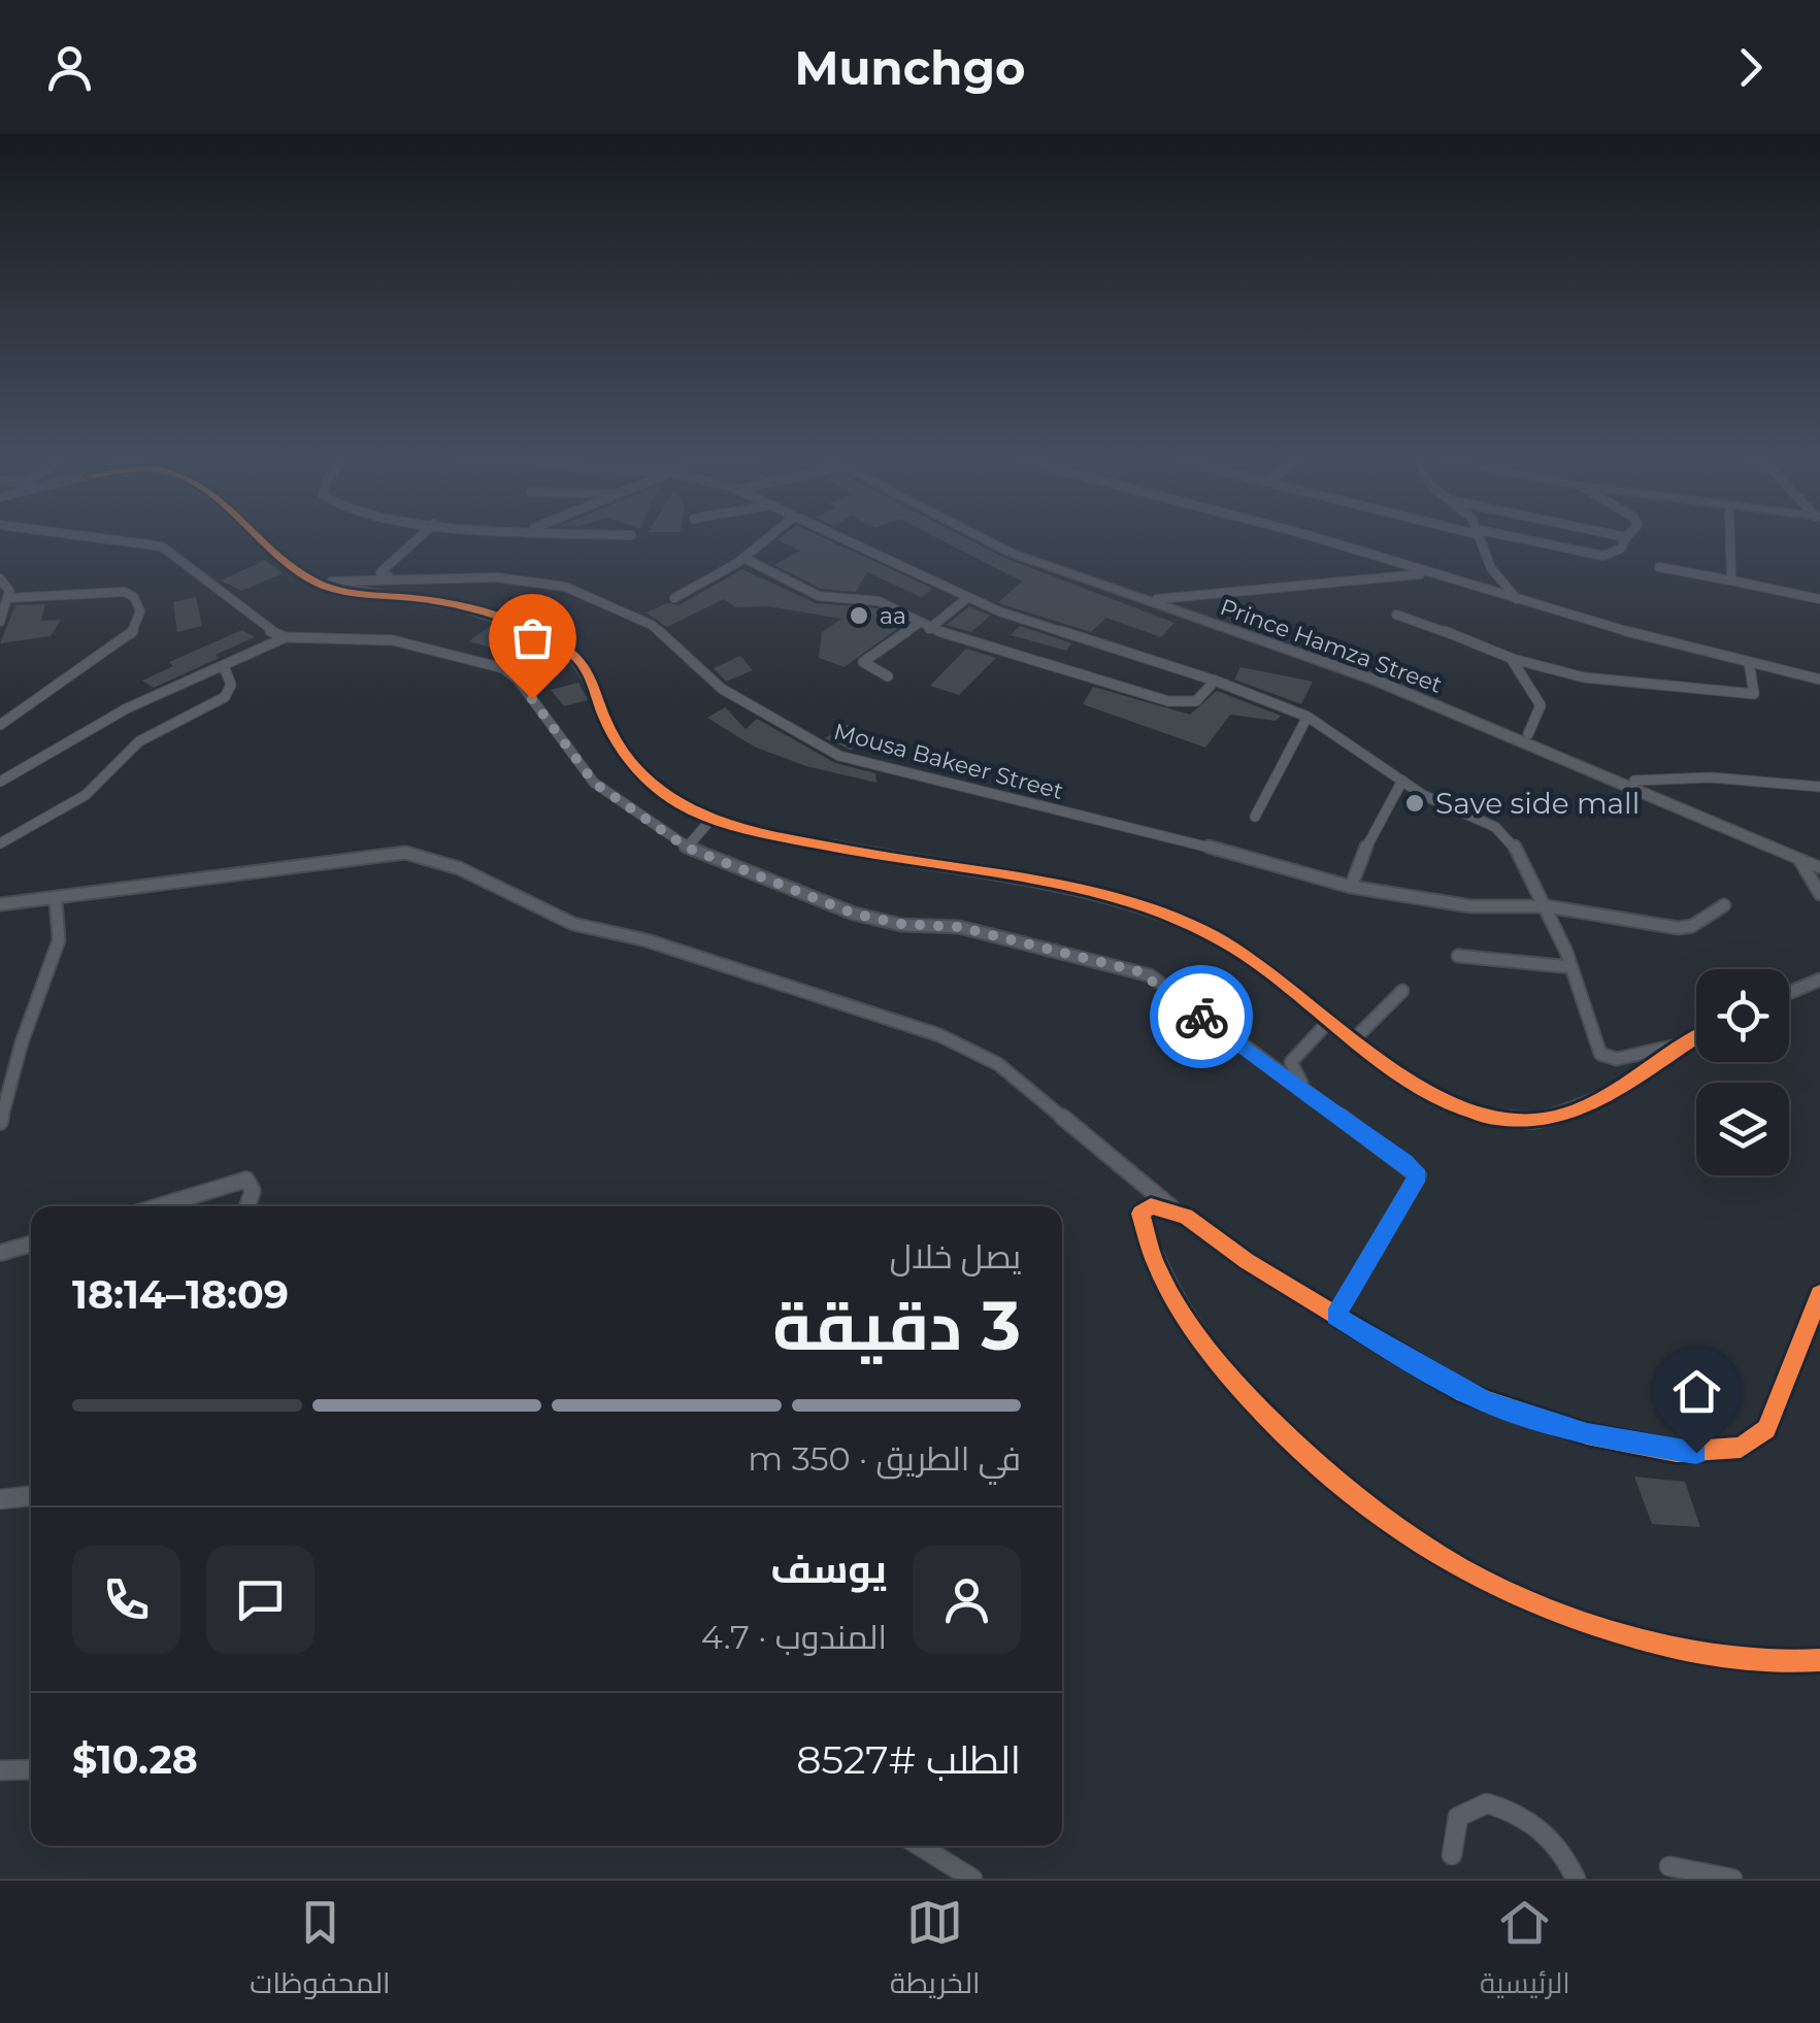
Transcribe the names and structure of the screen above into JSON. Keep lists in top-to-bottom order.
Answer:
{
  "streets": {
    "main road": ["Prince Hamza Street"],
    "street": ["Mousa Bakeer Street"]
  },
  "places": ["aa", "Save side mall"],
  "page": {
    "header": "Munchgo",
    "heading": ["3 دقيقة", "يصل خلال", "18:09–18:14"],
    "panel": [
      "يوسف",
      "المندوب · 4.7",
      "الطلب #8527",
      "$10.28"
    ],
    "bar": "في الطريق · 350 m",
    "tabs": ["الرئيسية", "الخريطة", "المحفوظات"]
  }
}
